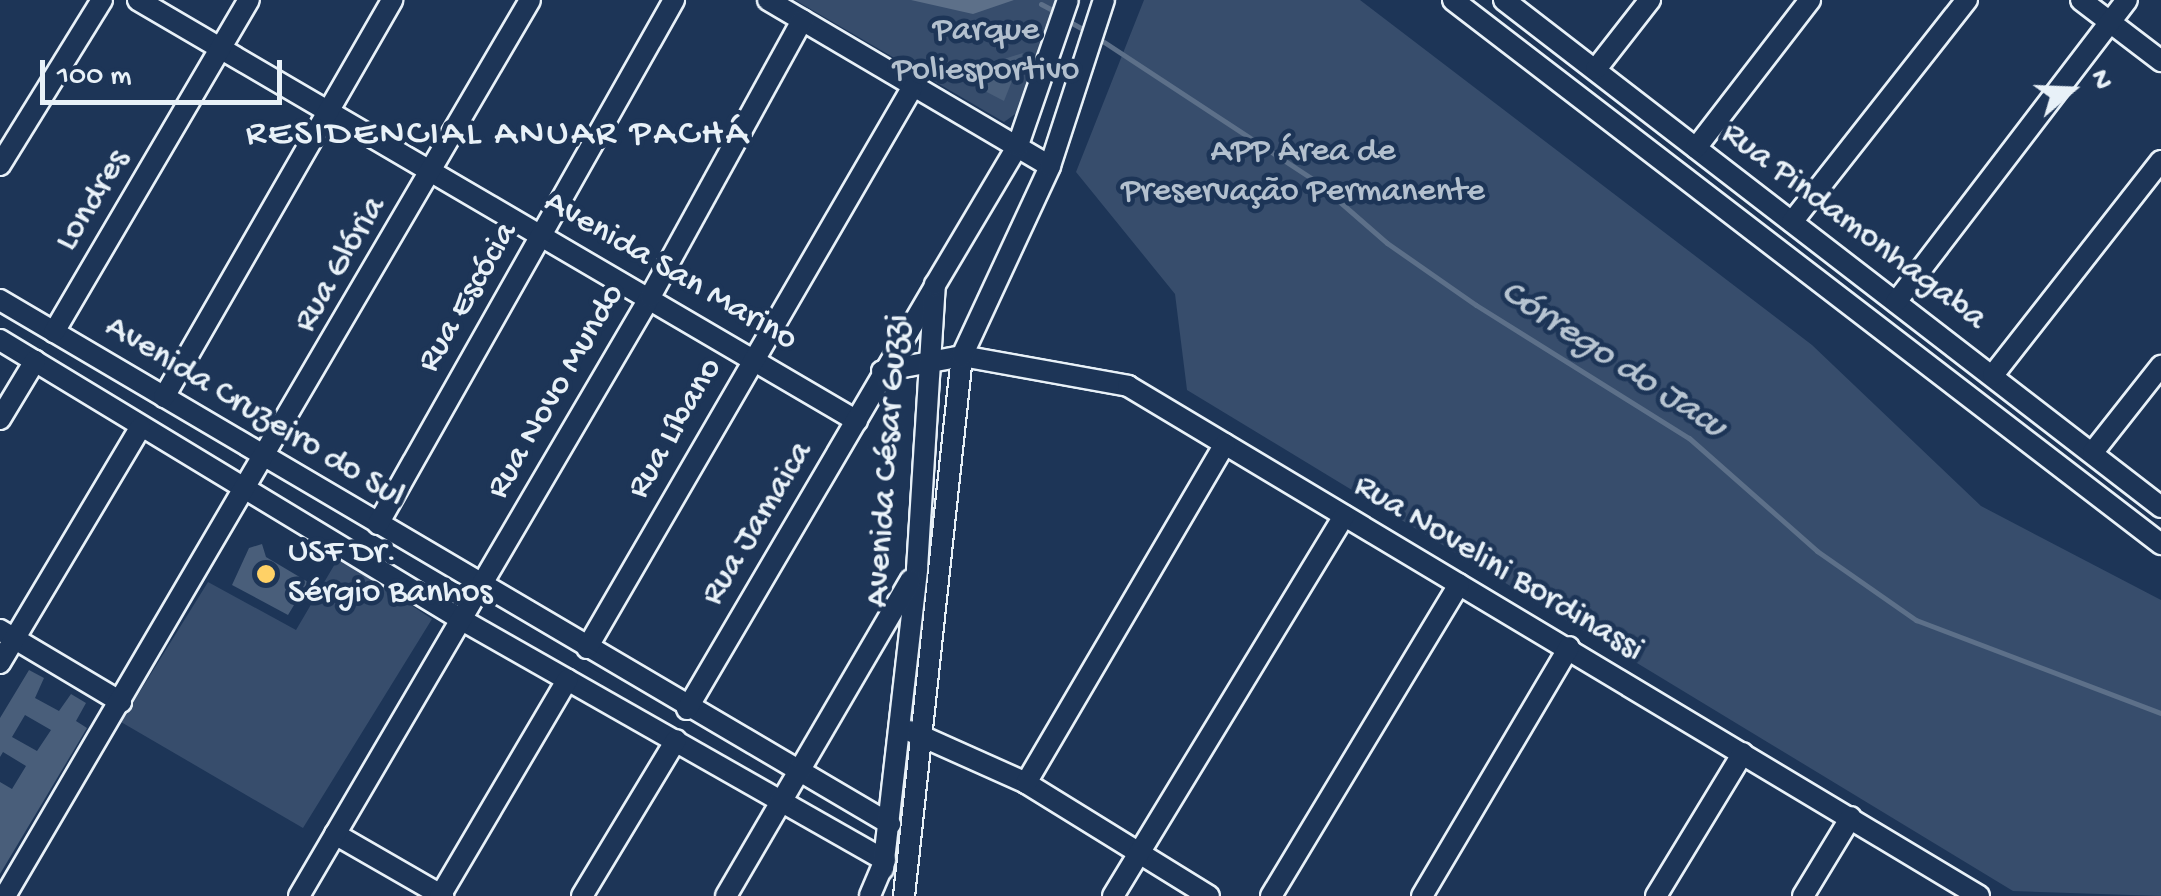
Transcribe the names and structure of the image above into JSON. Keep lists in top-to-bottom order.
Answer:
{
  "streets": {
    "street": [
      "Londres",
      "Rua Pindamonhagaba",
      "Rua Glória",
      "Avenida San Marino",
      "Rua Escócia",
      "Rua Novo Mundo",
      "Avenida Cruzeiro do Sul",
      "Rua Líbano",
      "Avenida César Guzzi",
      "Rua Jamaica",
      "Rua Novelini Bordinassi"
    ]
  },
  "crossings": [
    ["Londres", "Avenida San Marino"],
    ["Londres", "Avenida Cruzeiro do Sul"],
    ["Rua Glória", "Avenida San Marino"],
    ["Rua Glória", "Avenida Cruzeiro do Sul"],
    ["Avenida San Marino", "Rua Escócia"],
    ["Avenida San Marino", "Rua Novo Mundo"],
    ["Avenida San Marino", "Rua Líbano"],
    ["Avenida San Marino", "Rua Jamaica"],
    ["Rua Escócia", "Avenida Cruzeiro do Sul"],
    ["Rua Novo Mundo", "Avenida Cruzeiro do Sul"],
    ["Avenida Cruzeiro do Sul", "Rua Líbano"],
    ["Avenida Cruzeiro do Sul", "Avenida César Guzzi"],
    ["Avenida Cruzeiro do Sul", "Rua Jamaica"],
    ["Avenida César Guzzi", "Rua Jamaica"],
    ["Avenida César Guzzi", "Rua Novelini Bordinassi"]
  ],
  "districts": ["RESIDENCIAL ANUAR PACHÁ"],
  "water": ["Córrego do Jacu"],
  "parks": ["Parque Poliesportivo", "APP Área de Preservação Permanente"],
  "places": ["USF Dr. Sérgio Banhos"],
  "scale_bar": "100 m",
  "north": "right"
}
